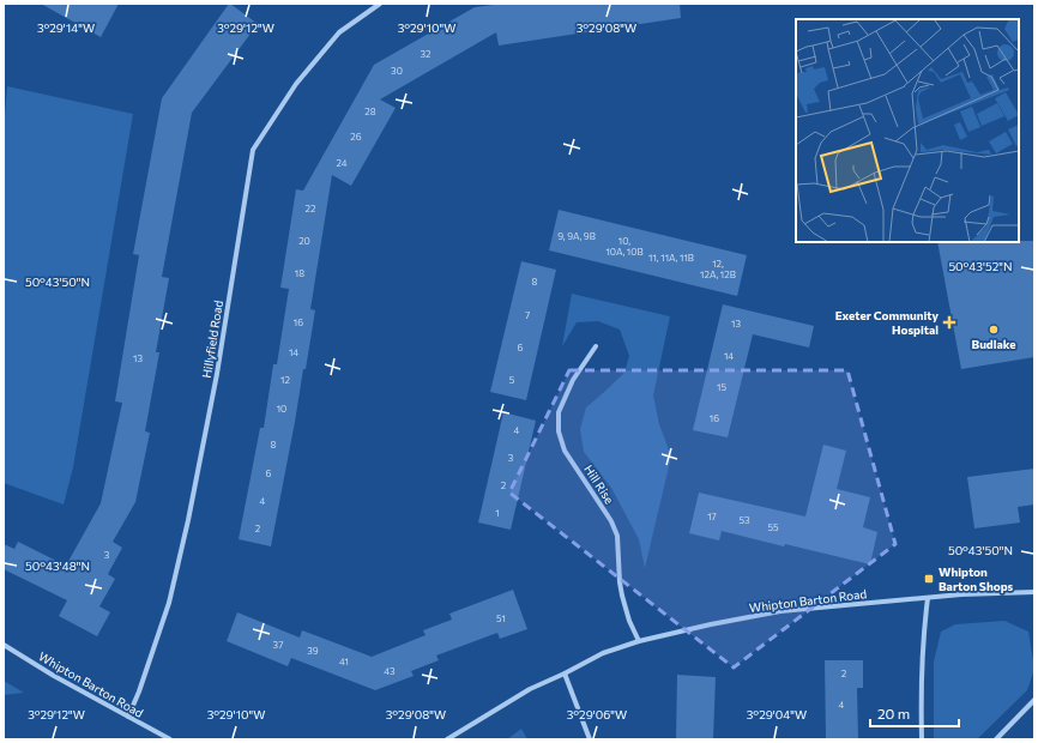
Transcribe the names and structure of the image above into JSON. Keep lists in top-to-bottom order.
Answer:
{
  "streets": {
    "street": ["Hillyfield Road", "Hill Rise", "Whipton Barton Road"]
  },
  "crossings": [
    ["Hillyfield Road", "Whipton Barton Road"],
    ["Hill Rise", "Whipton Barton Road"]
  ],
  "places": {
    "health": ["Exeter Community Hospital"],
    "other": ["Budlake"],
    "transit": ["Whipton Barton Shops"]
  },
  "house_numbers": [
    "32",
    "30",
    "28",
    "26",
    "24",
    "22",
    "9, 9A, 9B",
    "20",
    "10, 10A, 10B",
    "11, 11A, 11B",
    "12, 12A, 12B",
    "18",
    "8",
    "7",
    "16",
    "13",
    "6",
    "14",
    "14",
    "13",
    "12",
    "5",
    "15",
    "10",
    "16",
    "4",
    "8",
    "3",
    "6",
    "2",
    "4",
    "1",
    "17",
    "53",
    "55",
    "2",
    "3",
    "51",
    "37",
    "39",
    "41",
    "43",
    "2",
    "4"
  ],
  "scale_bar": "20 m",
  "coordinates": [
    "3°29'14\"W",
    "3°29'12\"W",
    "3°29'10\"W",
    "3°29'08\"W",
    "50°43'52\"N",
    "50°43'50\"N",
    "50°43'48\"N",
    "3°29'06\"W",
    "3°29'04\"W"
  ]
}
